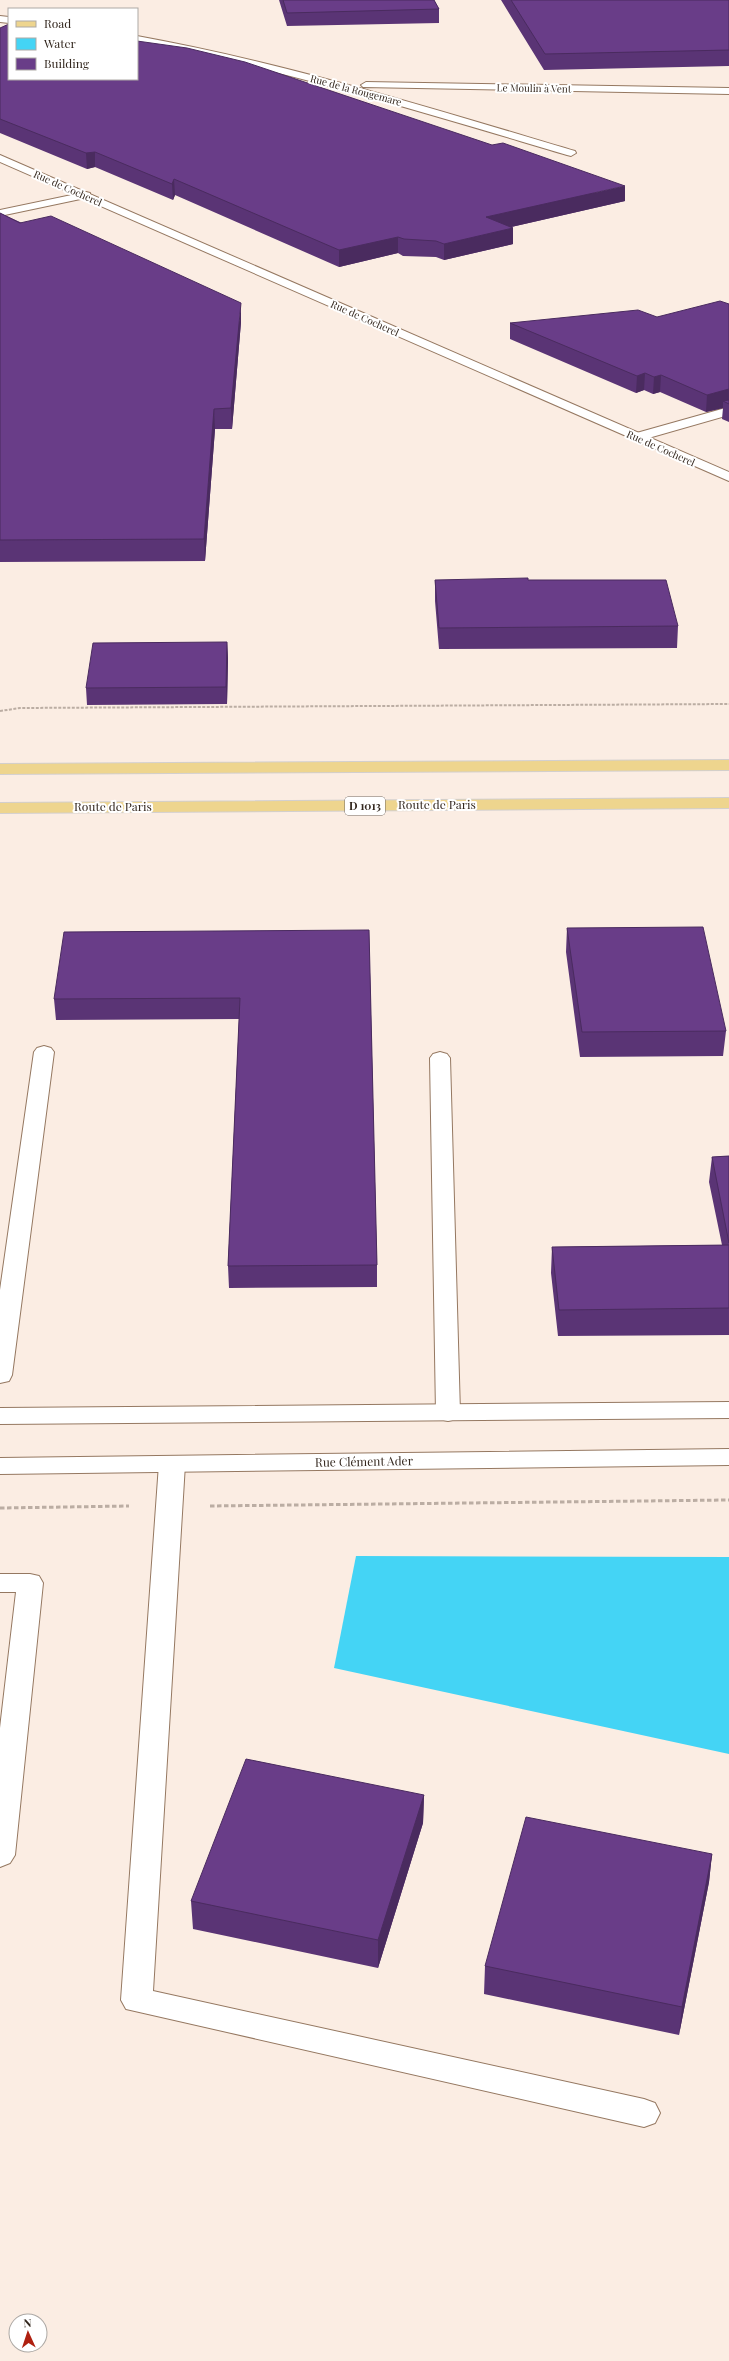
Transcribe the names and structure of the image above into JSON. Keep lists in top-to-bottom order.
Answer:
{
  "streets": {
    "main road": ["Route de Paris", "D 1013"],
    "street": [
      "Le Moulin à Vent",
      "Rue de la Rougemare",
      "Rue de Cocherel",
      "Rue Clément Ader"
    ]
  },
  "crossings": [
    ["Le Moulin à Vent", "Rue de la Rougemare"]
  ],
  "legend": ["Road", "Water", "Building"],
  "north": "top"
}
